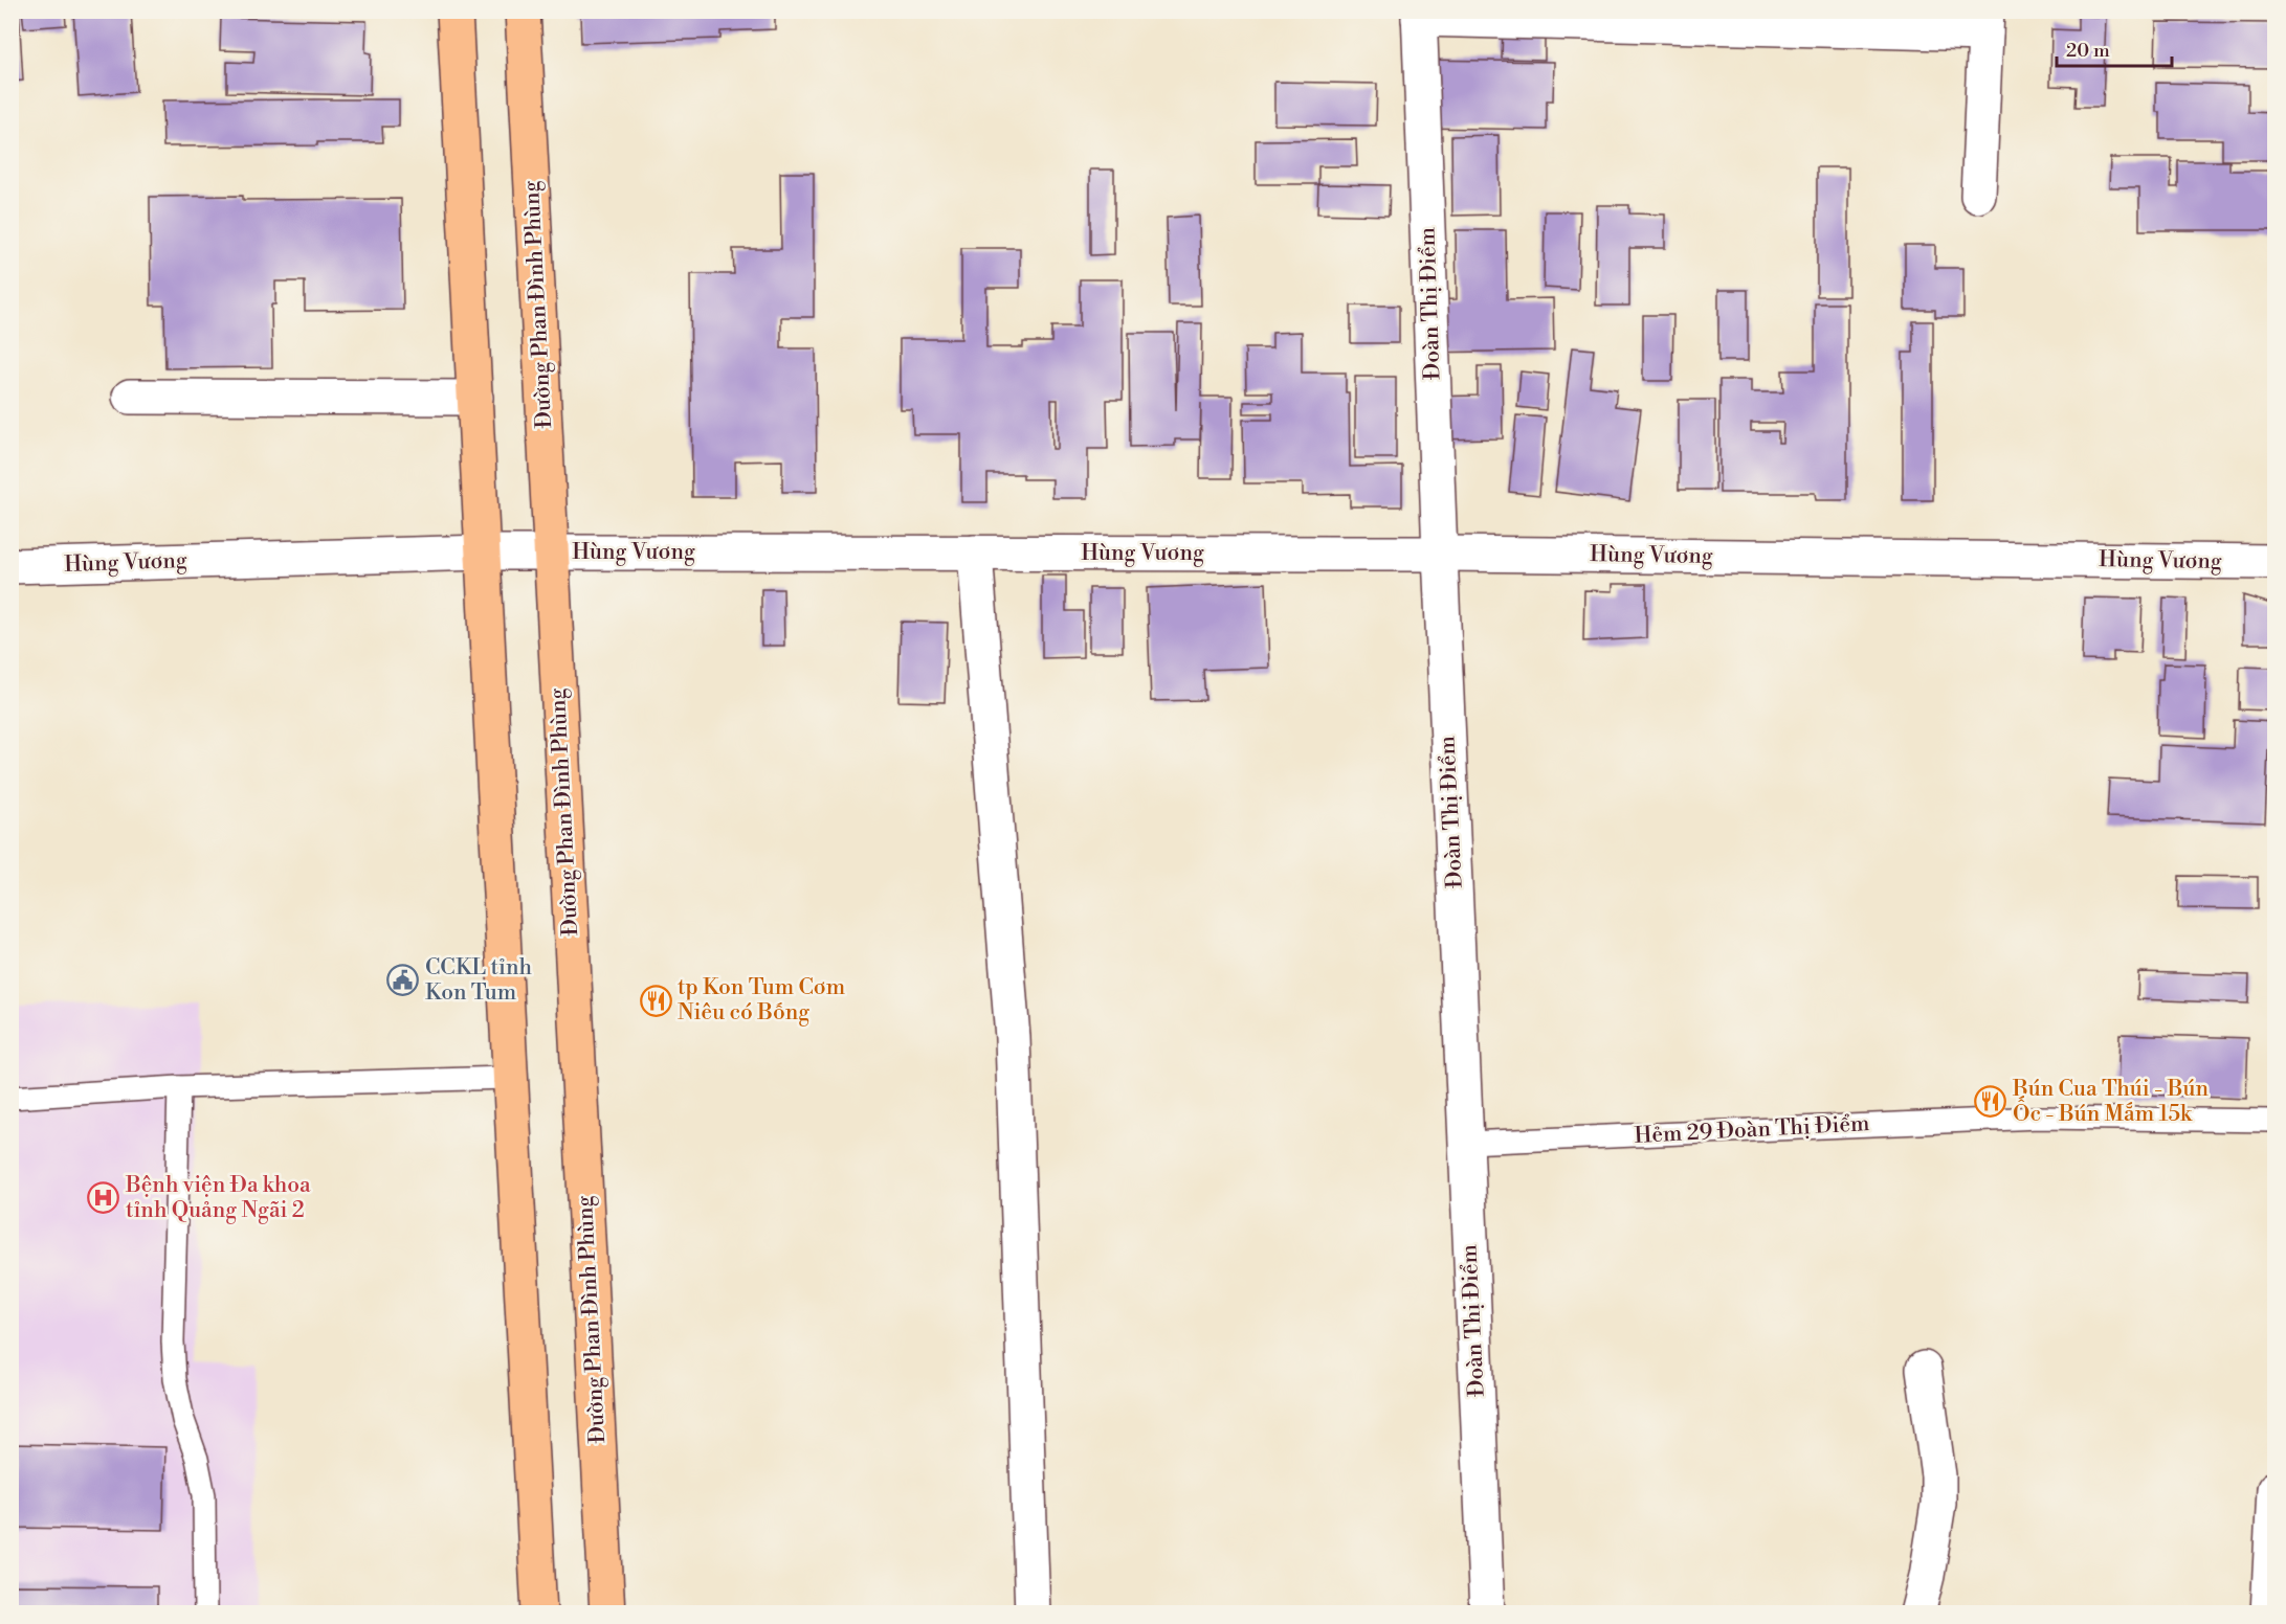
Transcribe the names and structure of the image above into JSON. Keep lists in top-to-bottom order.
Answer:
{
  "streets": {
    "main road": ["Đường Phan Đình Phùng"],
    "street": ["Đoàn Thị Điểm", "Hùng Vương"],
    "lane": ["Hẻm 29 Đoàn Thị Điểm"]
  },
  "crossings": [
    ["Đoàn Thị Điểm", "Hùng Vương"],
    ["Đoàn Thị Điểm", "Hẻm 29 Đoàn Thị Điểm"],
    ["Đường Phan Đình Phùng", "Hùng Vương"]
  ],
  "places": {
    "public building": ["CCKL tỉnh Kon Tum"],
    "restaurant": ["tp Kon Tum Cơm Niêu có Bống", "Bún Cua Thúi - Bún Ốc - Bún Mắm 15k"],
    "hospital": ["Bệnh viện Đa khoa tỉnh Quảng Ngãi 2"]
  },
  "scale_bar": "20 m"
}
